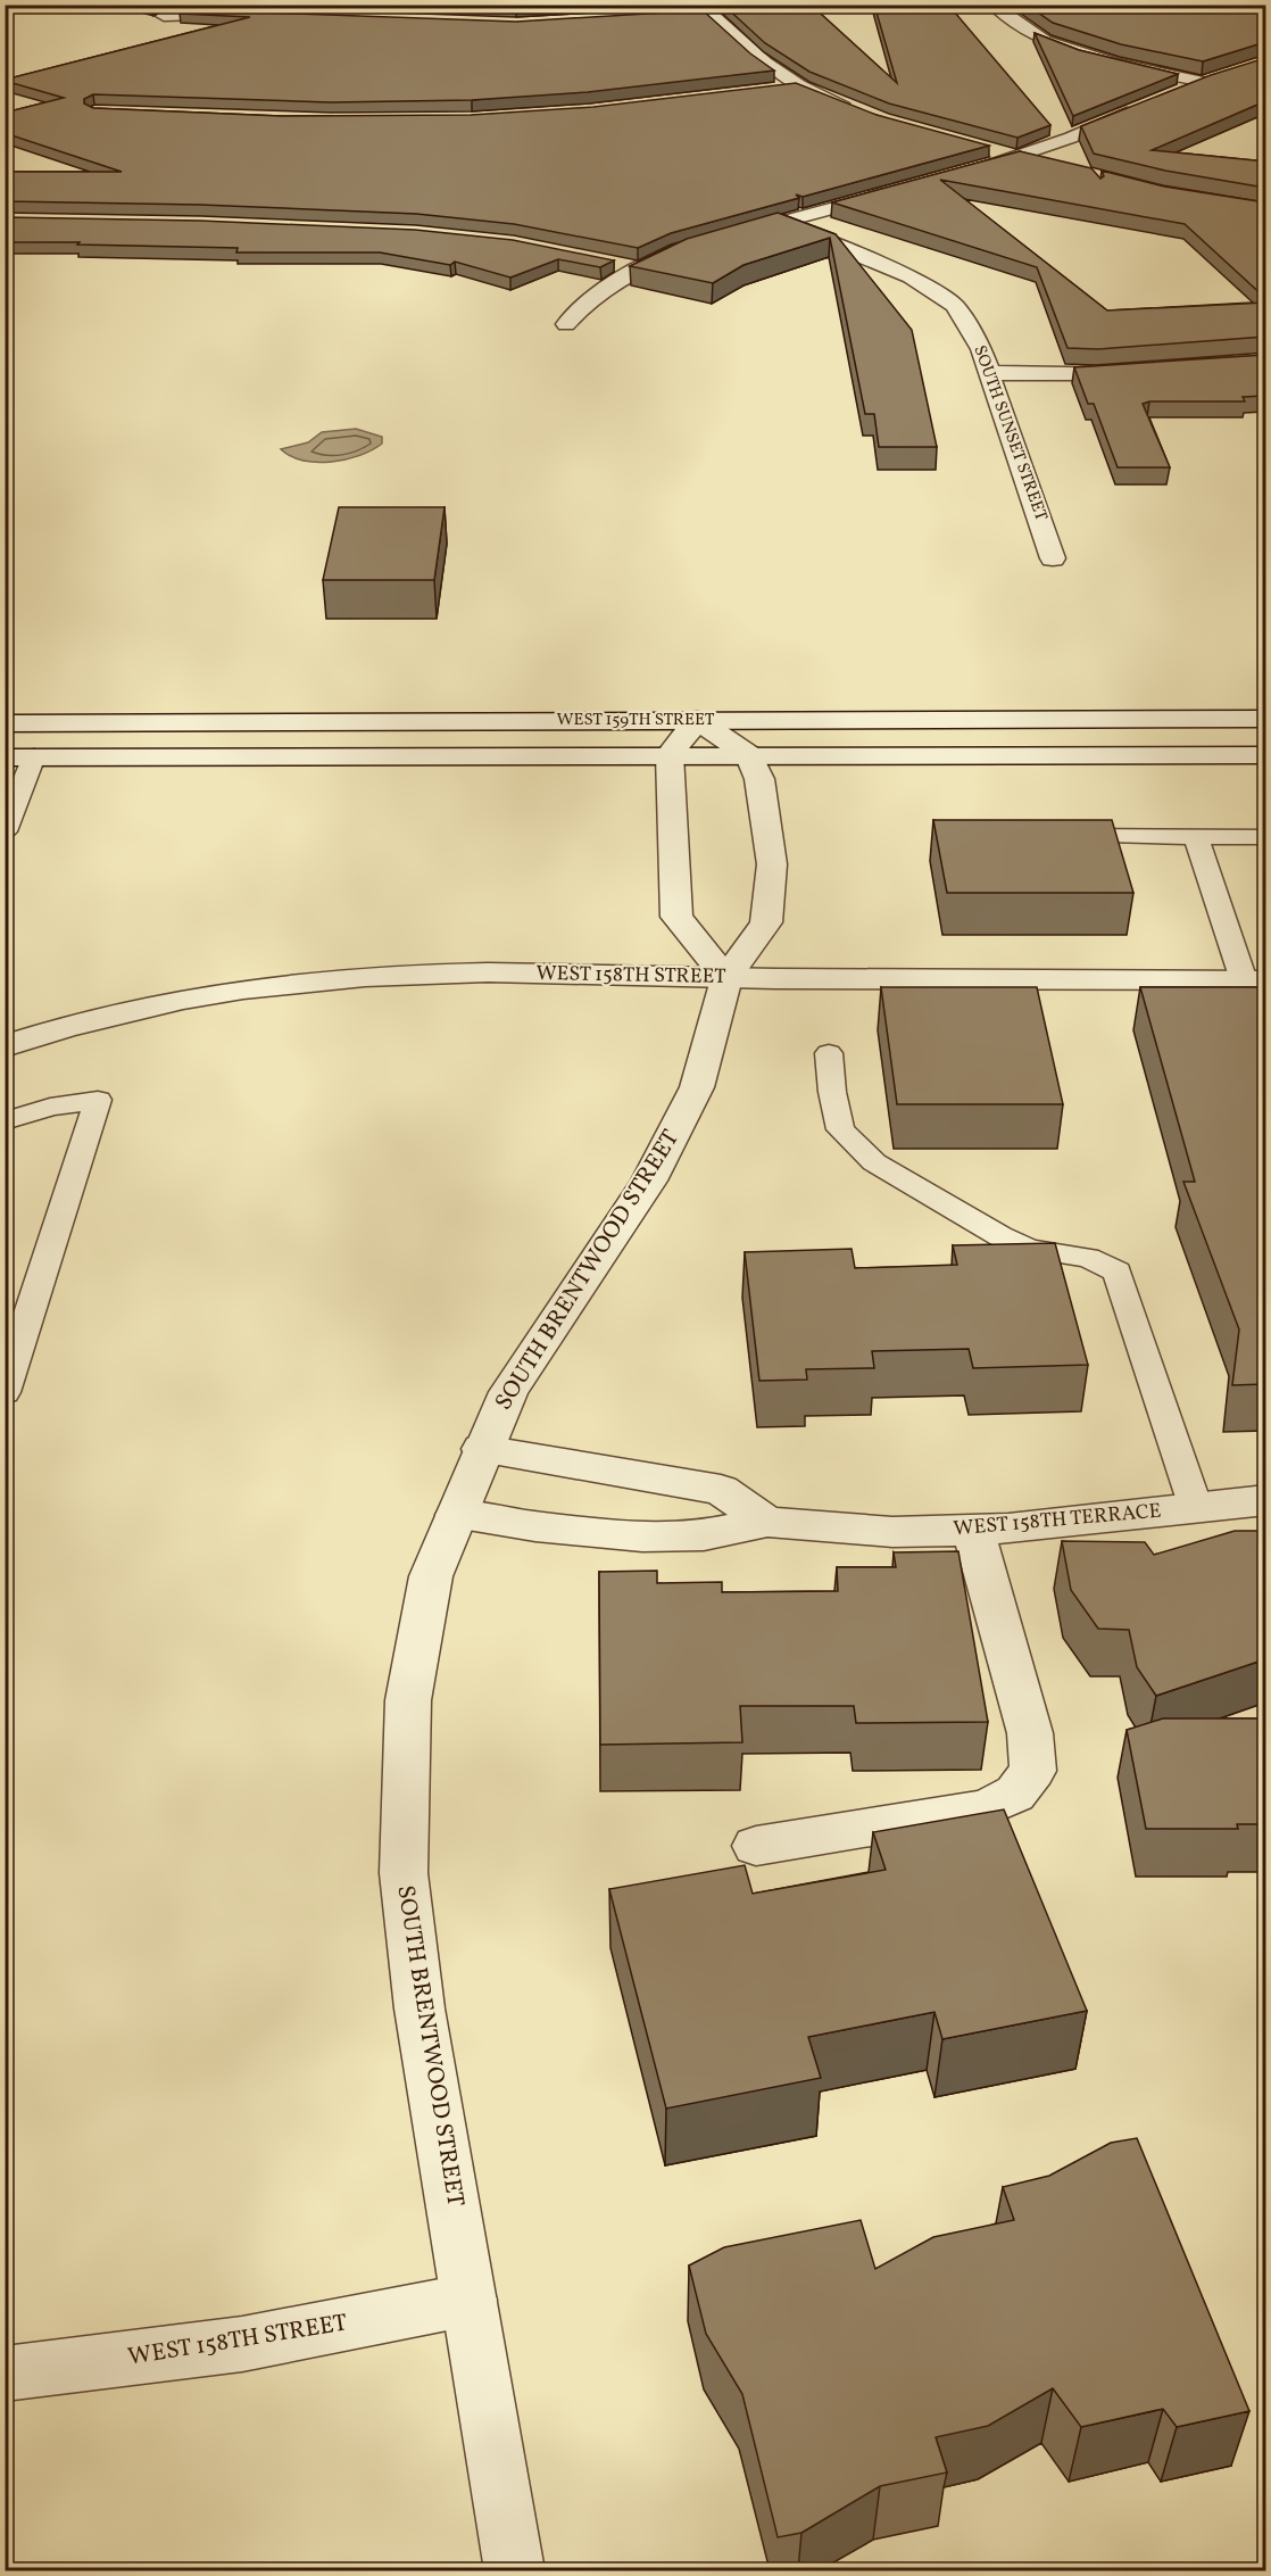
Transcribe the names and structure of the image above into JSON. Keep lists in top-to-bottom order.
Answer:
{
  "streets": {
    "street": [
      "SOUTH SUNSET STREET",
      "WEST 159TH STREET",
      "WEST 158TH STREET",
      "SOUTH BRENTWOOD STREET",
      "WEST 158TH TERRACE"
    ]
  },
  "crossings": [
    ["WEST 158TH STREET", "SOUTH BRENTWOOD STREET"],
    ["SOUTH BRENTWOOD STREET", "WEST 158TH TERRACE"]
  ]
}
